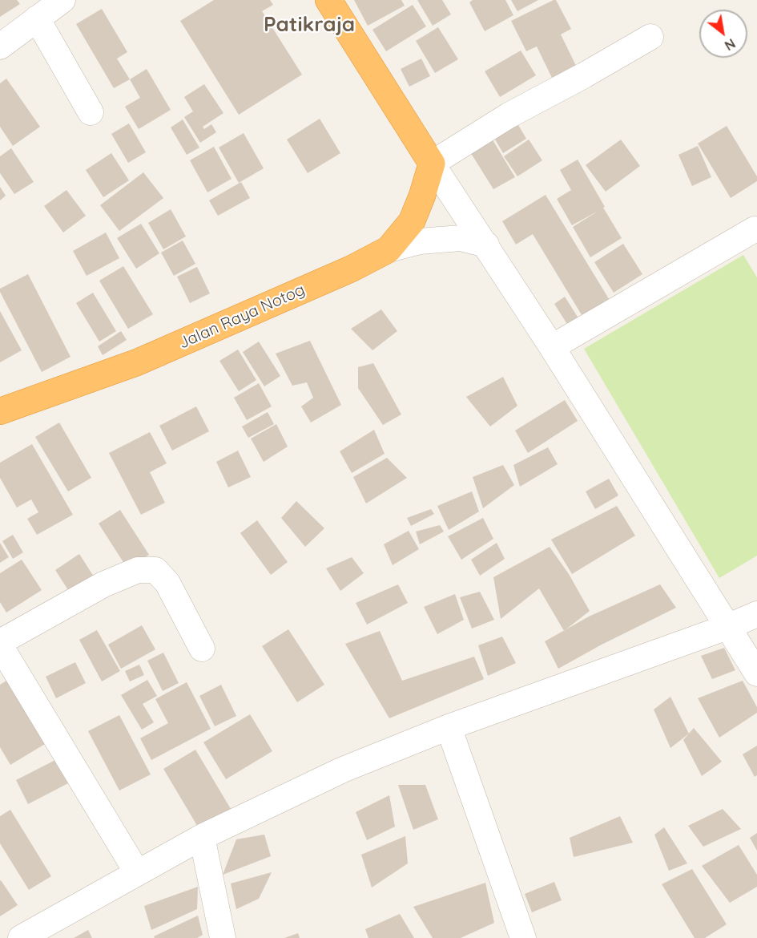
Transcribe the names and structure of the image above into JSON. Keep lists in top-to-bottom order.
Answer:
{
  "streets": {
    "highway": ["Jalan Raya Notog"]
  },
  "districts": ["Patikraja"],
  "north": "bottom right"
}
